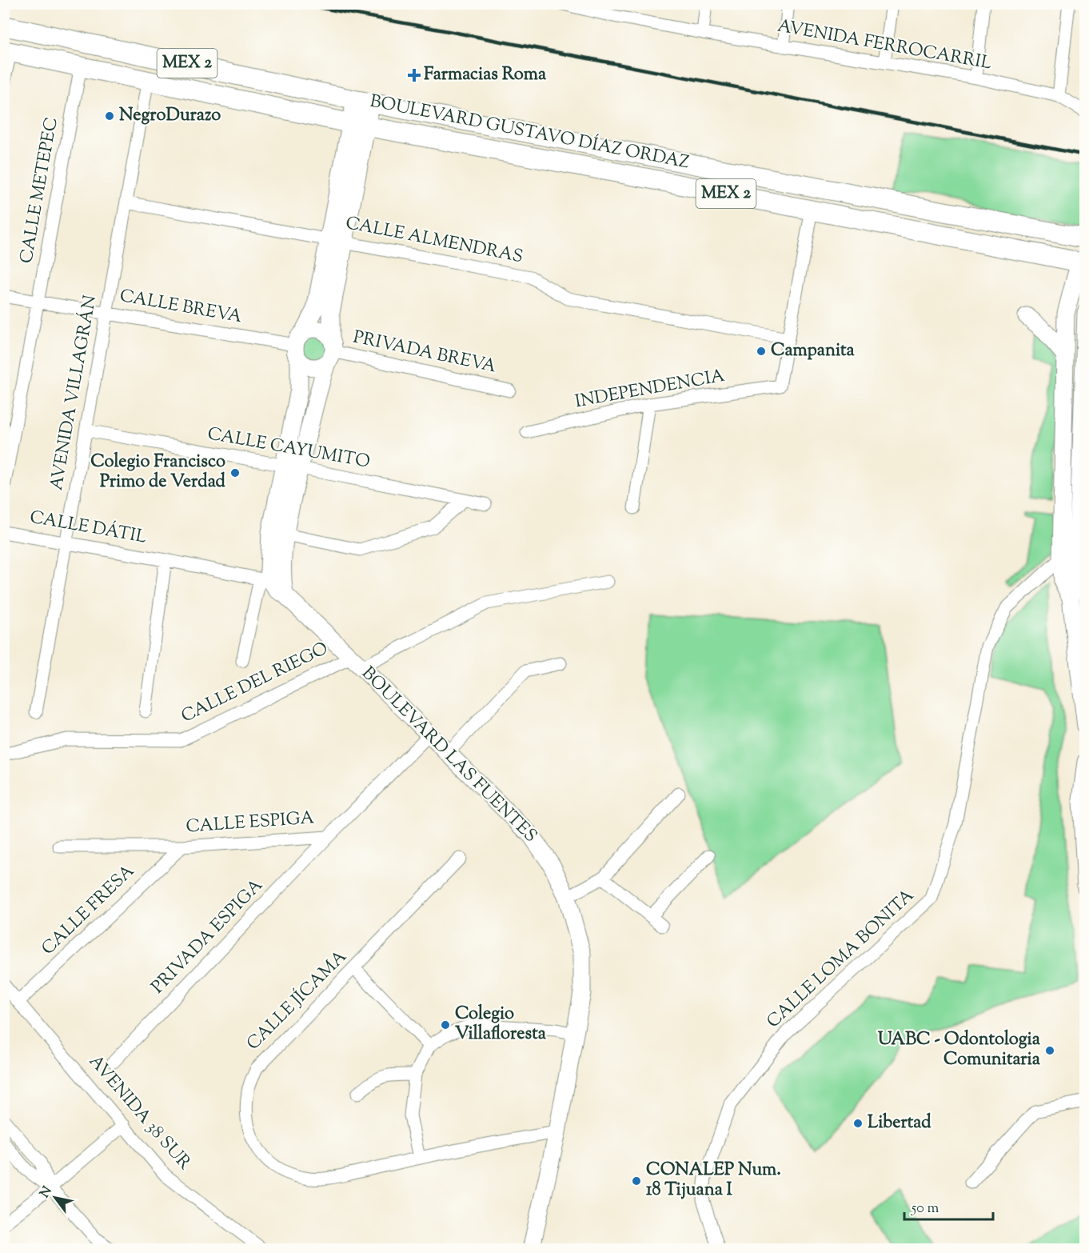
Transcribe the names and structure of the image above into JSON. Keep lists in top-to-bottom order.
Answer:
{
  "streets": {
    "main road": ["MEX 2", "BOULEVARD GUSTAVO DÍAZ ORDAZ"],
    "street": [
      "AVENIDA FERROCARRIL",
      "CALLE METEPEC",
      "CALLE ALMENDRAS",
      "CALLE BREVA",
      "PRIVADA BREVA",
      "INDEPENDENCIA",
      "AVENIDA VILLAGRÁN",
      "CALLE CAYUMITO",
      "CALLE DÁTIL",
      "CALLE DEL RIEGO",
      "BOULEVARD LAS FUENTES",
      "CALLE ESPIGA",
      "CALLE FRESA",
      "PRIVADA ESPIGA",
      "CALLE LOMA BONITA",
      "CALLE JÍCAMA",
      "AVENIDA 38 SUR"
    ]
  },
  "crossings": [
    ["BOULEVARD GUSTAVO DÍAZ ORDAZ", "CALLE METEPEC"],
    ["BOULEVARD GUSTAVO DÍAZ ORDAZ", "AVENIDA VILLAGRÁN"],
    ["CALLE METEPEC", "CALLE BREVA"],
    ["CALLE ALMENDRAS", "INDEPENDENCIA"],
    ["CALLE ALMENDRAS", "AVENIDA VILLAGRÁN"],
    ["CALLE BREVA", "PRIVADA BREVA"],
    ["CALLE BREVA", "AVENIDA VILLAGRÁN"],
    ["AVENIDA VILLAGRÁN", "CALLE CAYUMITO"],
    ["AVENIDA VILLAGRÁN", "CALLE DÁTIL"],
    ["CALLE DÁTIL", "BOULEVARD LAS FUENTES"],
    ["CALLE DEL RIEGO", "BOULEVARD LAS FUENTES"],
    ["BOULEVARD LAS FUENTES", "CALLE ESPIGA"],
    ["BOULEVARD LAS FUENTES", "CALLE JÍCAMA"],
    ["CALLE ESPIGA", "CALLE FRESA"],
    ["CALLE ESPIGA", "PRIVADA ESPIGA"],
    ["CALLE FRESA", "AVENIDA 38 SUR"]
  ],
  "places": {
    "health": ["Farmacias Roma"],
    "other": [
      "NegroDurazo",
      "Campanita",
      "Colegio Francisco Primo de Verdad",
      "Colegio Villafloresta",
      "UABC - Odontologia Comunitaria",
      "Libertad",
      "CONALEP Num. 18 Tijuana I"
    ]
  },
  "scale_bar": "50 m",
  "north": "top left"
}
